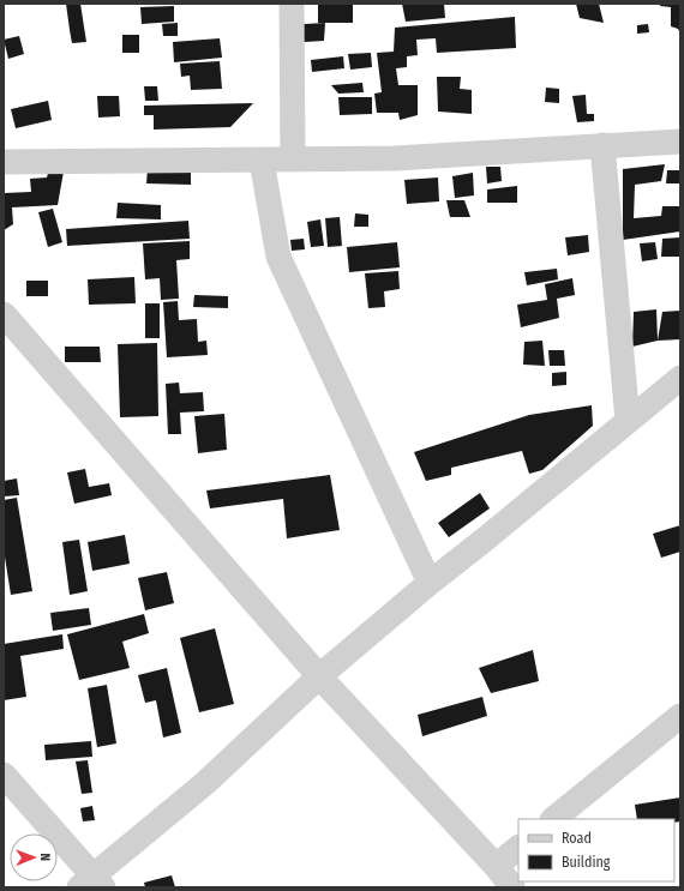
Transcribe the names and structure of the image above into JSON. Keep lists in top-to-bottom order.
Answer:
{
  "legend": ["Road", "Building"],
  "north": "right"
}
